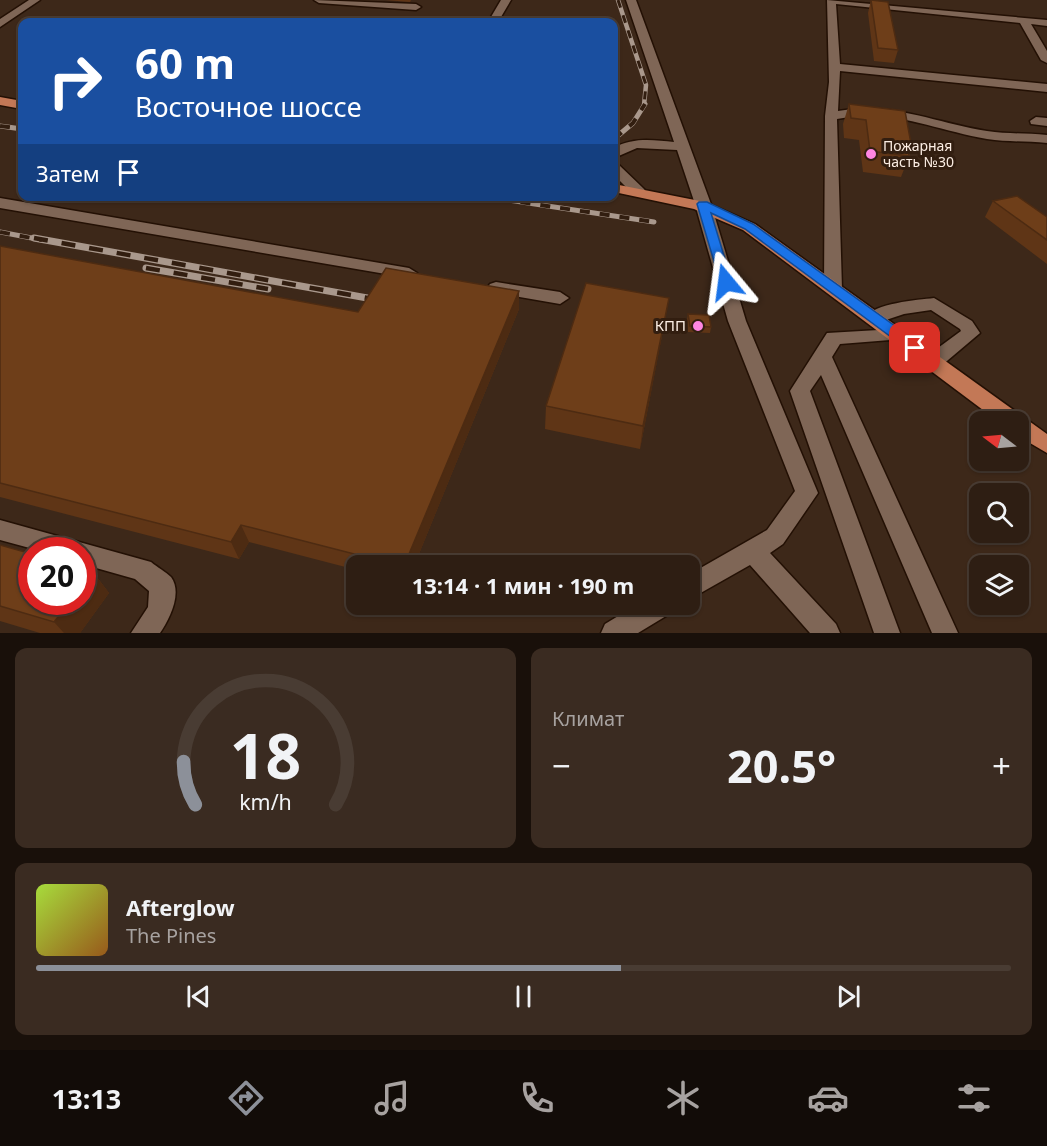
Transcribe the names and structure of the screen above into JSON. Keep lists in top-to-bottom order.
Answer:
{
  "places": ["Пожарная часть №30", "КПП"],
  "north": "left",
  "page": {
    "turn": ["60 m", "Восточное шоссе"],
    "then": "Затем",
    "limit": "20",
    "trip": "13:14 · 1 мин · 190 m",
    "tile": "Климат",
    "heat": ["−", "20.5°", "+"],
    "song": ["Afterglow", "The Pines"],
    "tabs": "13:13",
    "gauge": ["18", "km/h"]
  }
}
